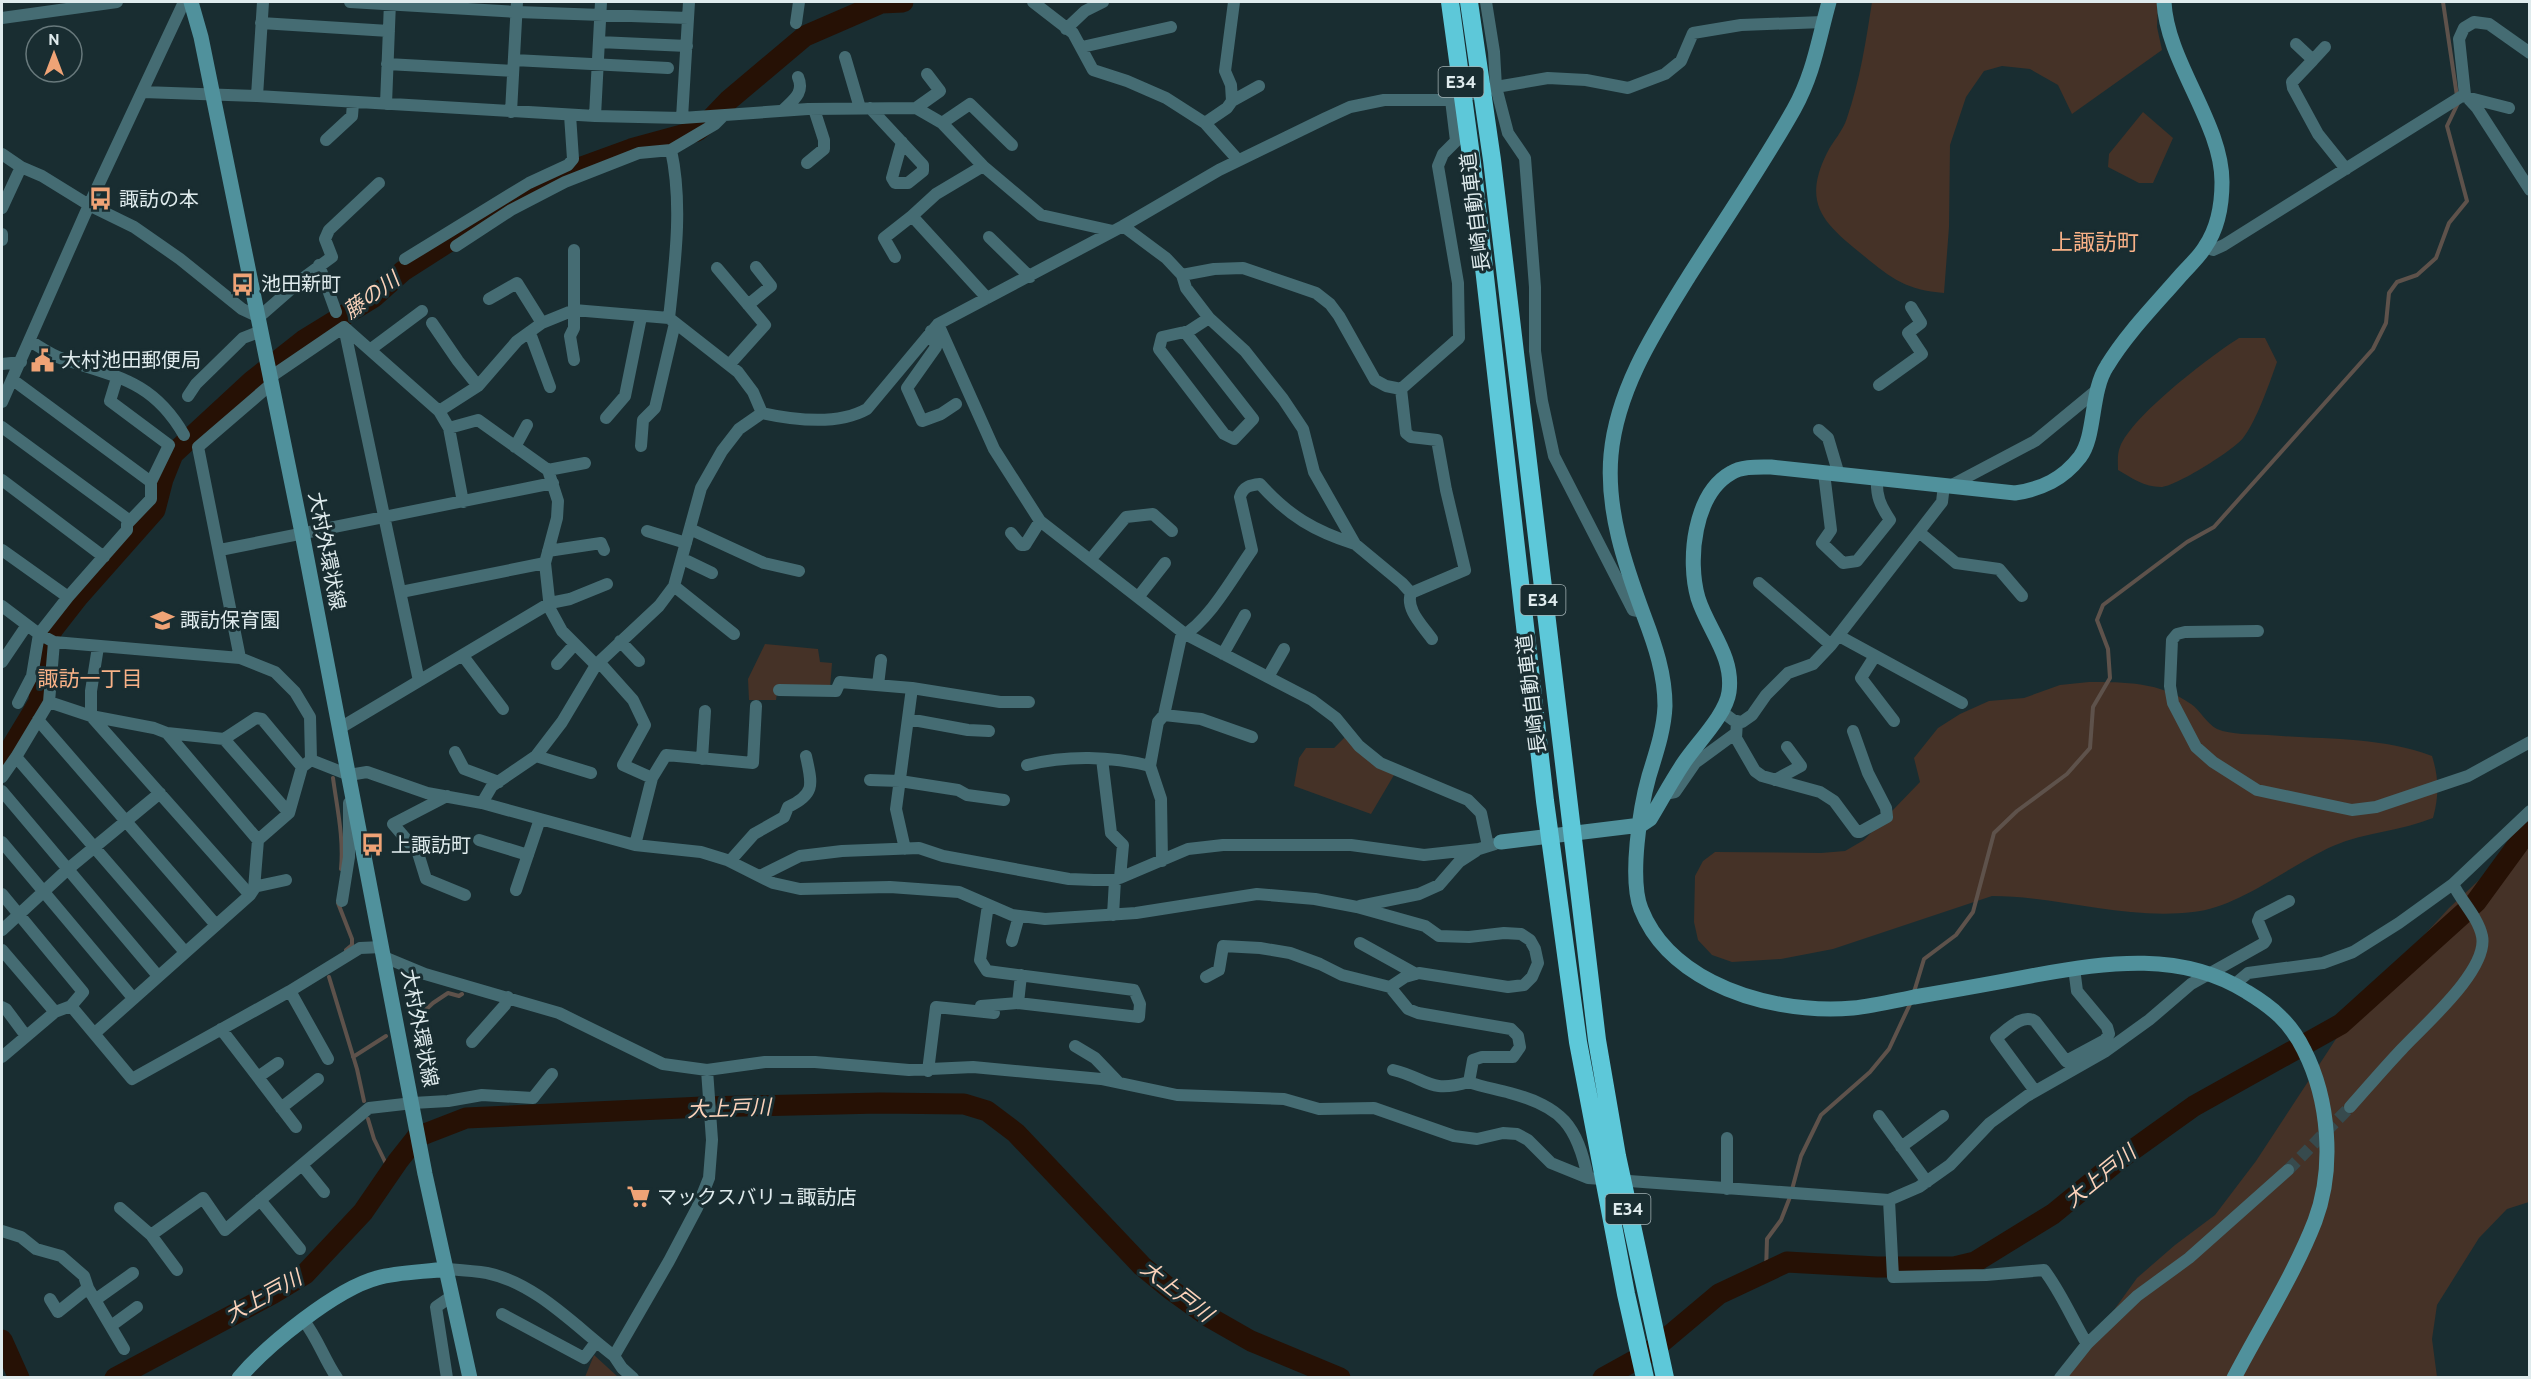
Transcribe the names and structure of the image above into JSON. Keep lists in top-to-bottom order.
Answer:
{
  "streets": {
    "highway": ["E34", "長崎自動車道"],
    "street": ["大村外環状線"]
  },
  "districts": ["上諏訪町", "諏訪一丁目"],
  "water": ["藤の川", "大上戸川"],
  "places": {
    "bus stop": ["諏訪の本", "池田新町", "上諏訪町"],
    "public building": ["大村池田郵便局"],
    "school or university": ["諏訪保育園"],
    "supermarket": ["マックスバリュ諏訪店"]
  },
  "north": "top"
}
